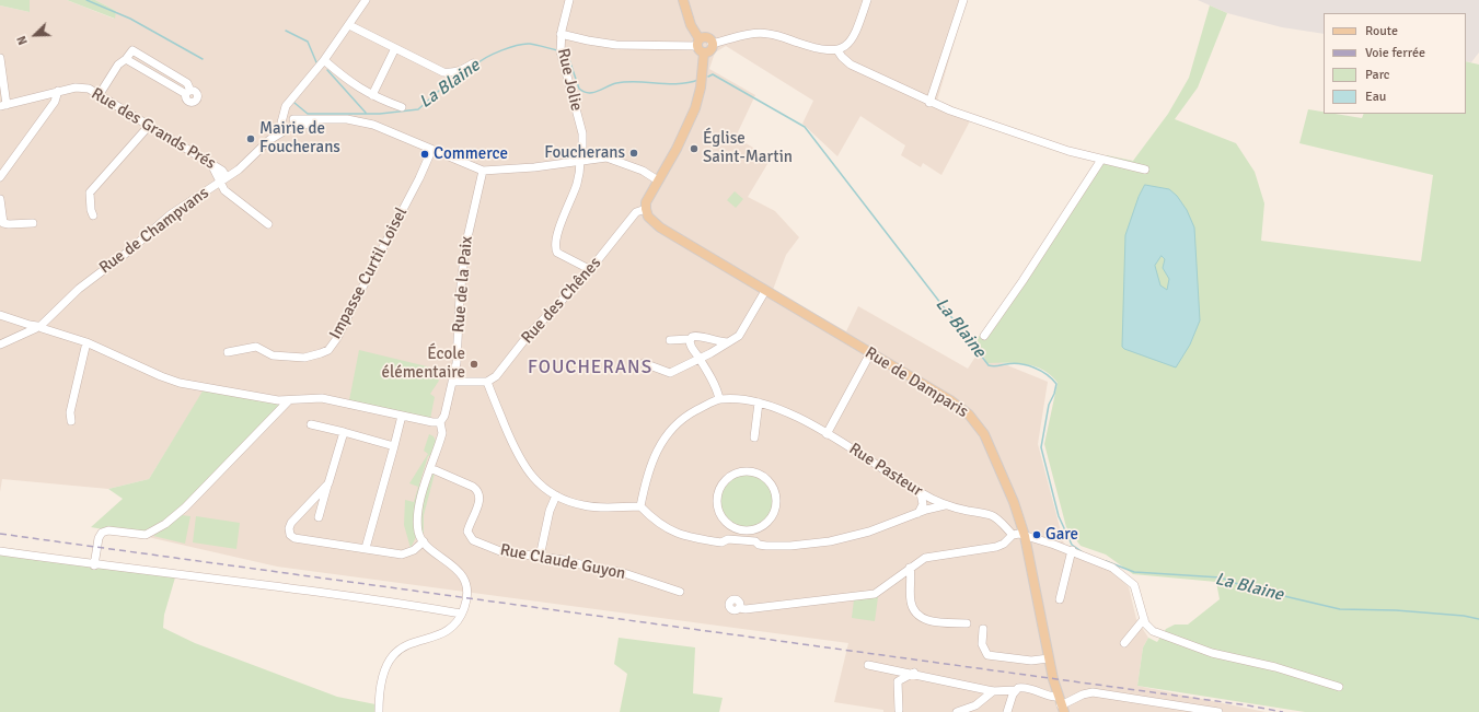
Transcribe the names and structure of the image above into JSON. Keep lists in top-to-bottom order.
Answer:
{
  "streets": {
    "main road": ["Rue de Damparis"],
    "street": [
      "Rue Jolie",
      "Rue des Grands Prés",
      "Rue de Champvans",
      "Impasse Curtil Loisel",
      "Rue de la Paix",
      "Rue des Chênes",
      "Rue Pasteur",
      "Rue Claude Guyon"
    ]
  },
  "crossings": [
    ["Rue Jolie", "Rue des Chênes"],
    ["Rue des Grands Prés", "Rue de Champvans"],
    ["Rue de la Paix", "Rue Claude Guyon"],
    ["Rue des Chênes", "Rue de Damparis"]
  ],
  "districts": ["FOUCHERANS"],
  "water": ["La Blaine"],
  "places": [
    "Mairie de Foucherans",
    "Église Saint-Martin",
    "Foucherans",
    "Commerce",
    "École élémentaire",
    "Gare"
  ],
  "legend": [
    "Route",
    "Voie ferrée",
    "Parc",
    "Eau"
  ],
  "north": "bottom left"
}
